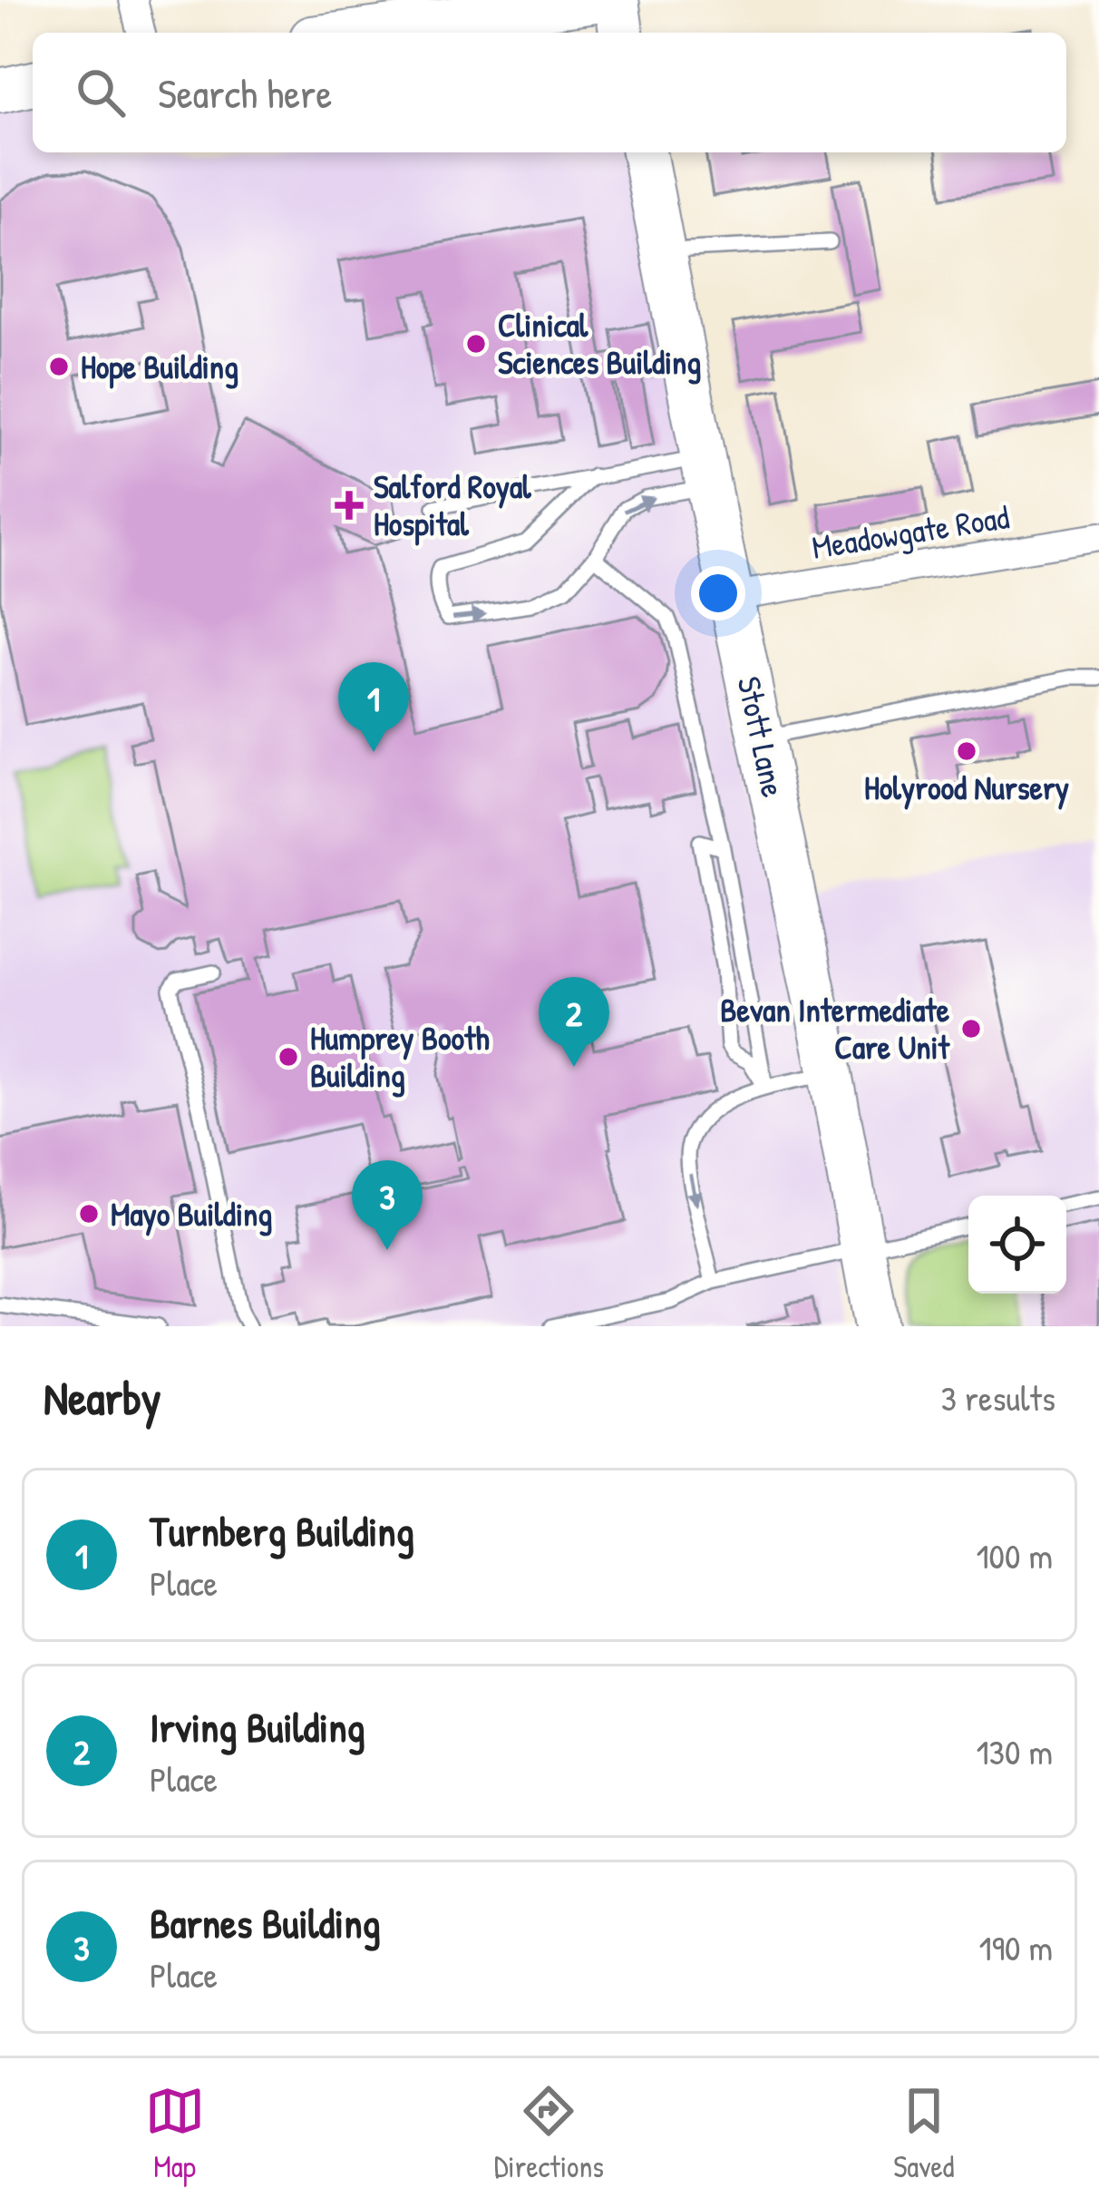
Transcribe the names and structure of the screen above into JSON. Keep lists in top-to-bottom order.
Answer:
{
  "streets": {
    "main road": ["Stott Lane"],
    "street": ["Meadowgate Road"]
  },
  "crossings": [
    ["Meadowgate Road", "Stott Lane"]
  ],
  "places": {
    "other": [
      "Clinical Sciences Building",
      "Hope Building",
      "Holyrood Nursery",
      "Bevan Intermediate Care Unit",
      "Humprey Booth Building",
      "Mayo Building"
    ],
    "health": ["Salford Royal Hospital"]
  },
  "page": {
    "search": "Search here",
    "pins": ["1", "2", "3"],
    "heading": ["Nearby", "3 results"],
    "list": [
      {
        "mark": "1",
        "name": "Turnberg Building",
        "note": "Place",
        "value": "100 m"
      },
      {
        "mark": "2",
        "name": "Irving Building",
        "note": "Place",
        "value": "130 m"
      },
      {
        "mark": "3",
        "name": "Barnes Building",
        "note": "Place",
        "value": "190 m"
      }
    ],
    "nav": ["Map", "Directions", "Saved"]
  }
}
